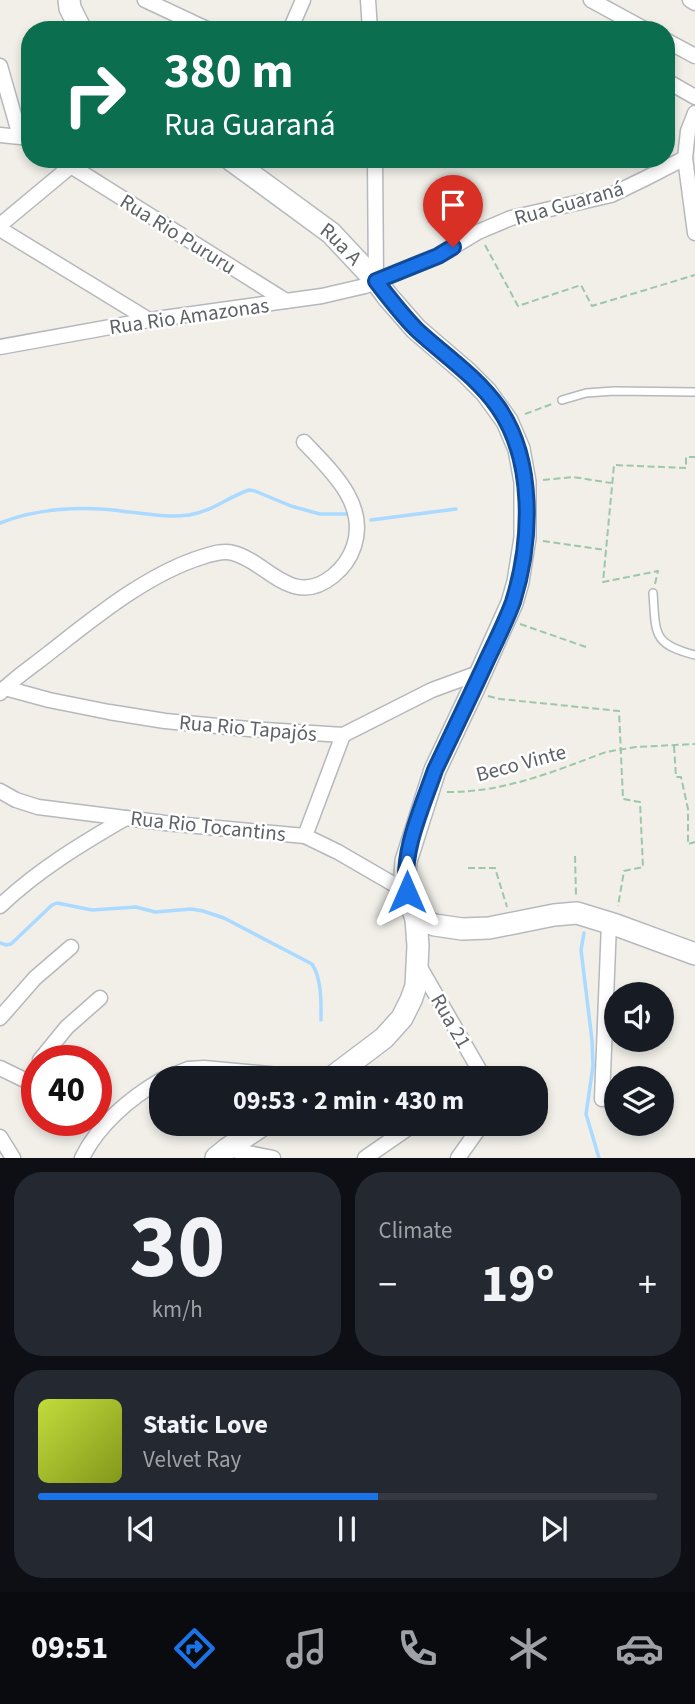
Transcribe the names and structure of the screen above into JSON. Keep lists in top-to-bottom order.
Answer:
{
  "streets": {
    "street": [
      "Rua Guaraná",
      "Rua Rio Pururu",
      "Rua A",
      "Rua Rio Amazonas",
      "Rua Rio Tapajós",
      "Rua Rio Tocantins",
      "Rua 21"
    ],
    "path": ["Beco Vinte"]
  },
  "crossings": [
    ["Rua Guaraná", "Rua A"],
    ["Rua Guaraná", "Rua Rio Amazonas"],
    ["Rua Rio Pururu", "Rua Rio Amazonas"],
    ["Rua A", "Rua Rio Amazonas"],
    ["Rua A", "Rua Rio Tapajós"],
    ["Rua A", "Beco Vinte"],
    ["Rua A", "Rua Rio Tocantins"],
    ["Rua A", "Rua 21"]
  ],
  "page": {
    "turn": ["380 m", "Rua Guaraná"],
    "limit": "40",
    "trip": "09:53 · 2 min · 430 m",
    "tile": [
      ["30", "km/h"],
      "Climate"
    ],
    "heat": ["−", "19°", "+"],
    "song": ["Static Love", "Velvet Ray"],
    "tabs": "09:51"
  }
}
